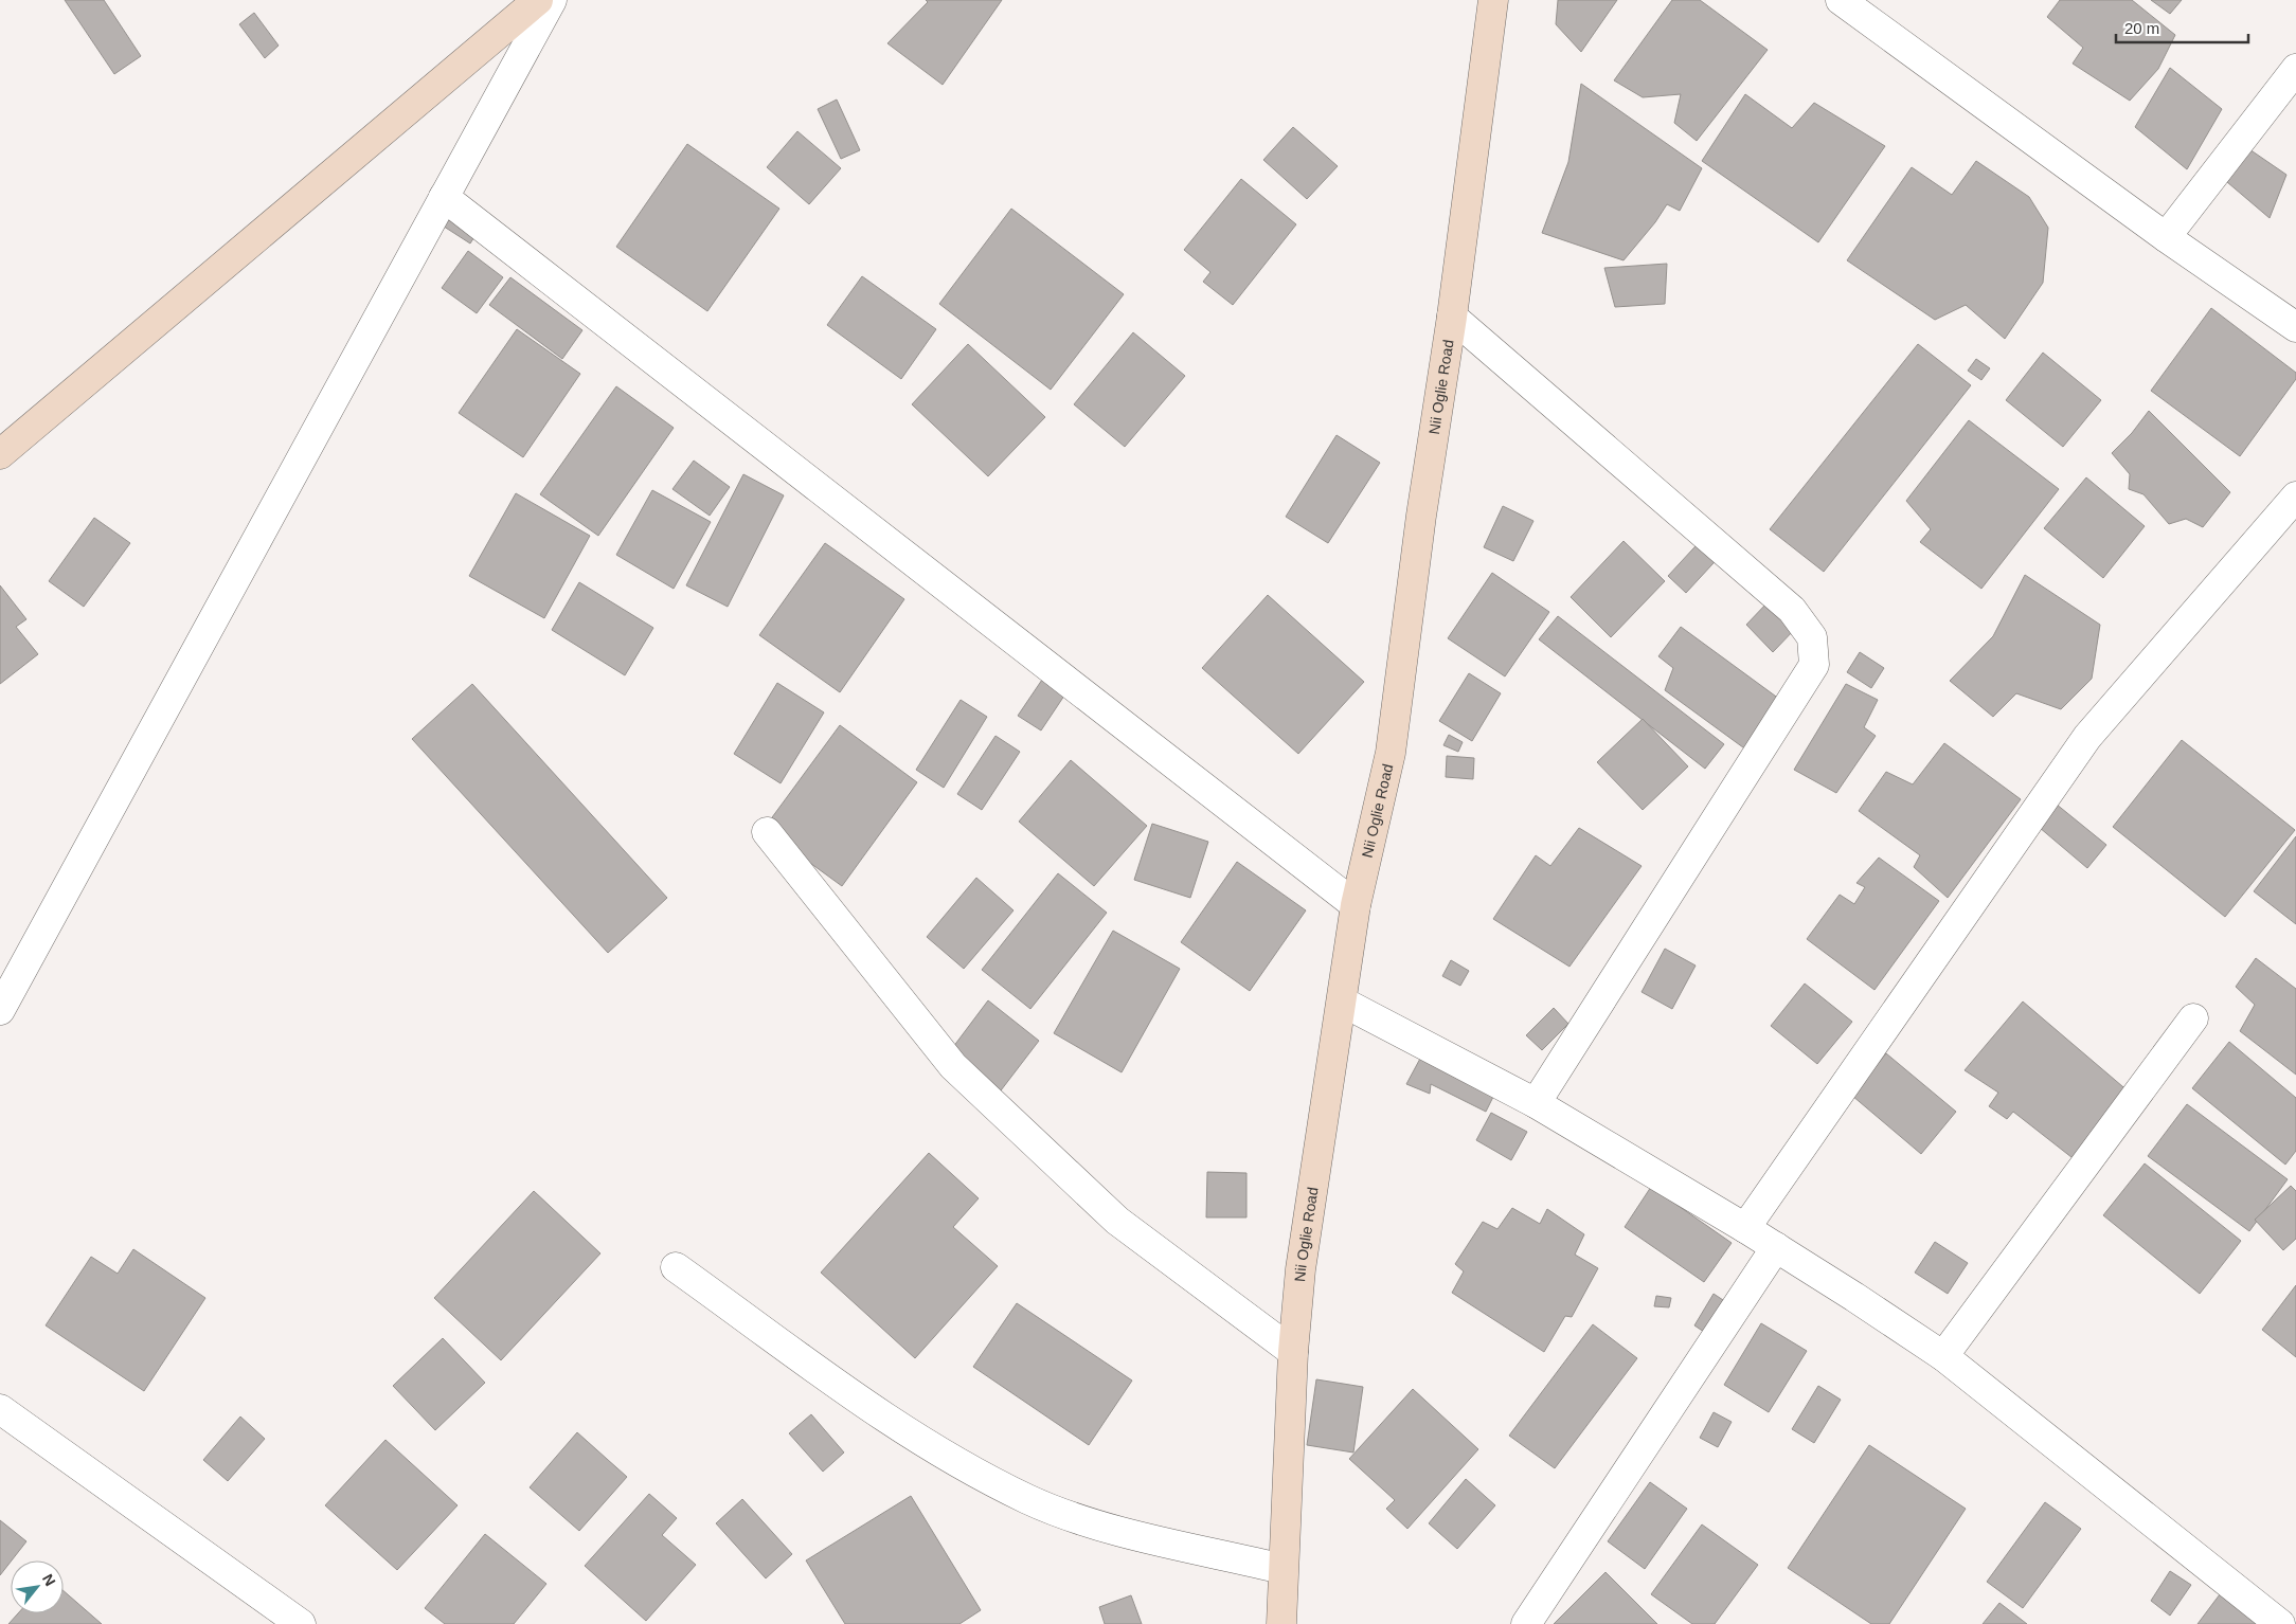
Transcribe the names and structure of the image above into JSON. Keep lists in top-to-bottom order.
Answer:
{
  "streets": {
    "street": ["Nii Oglie Road"]
  },
  "scale_bar": "20 m",
  "north": "top right"
}
